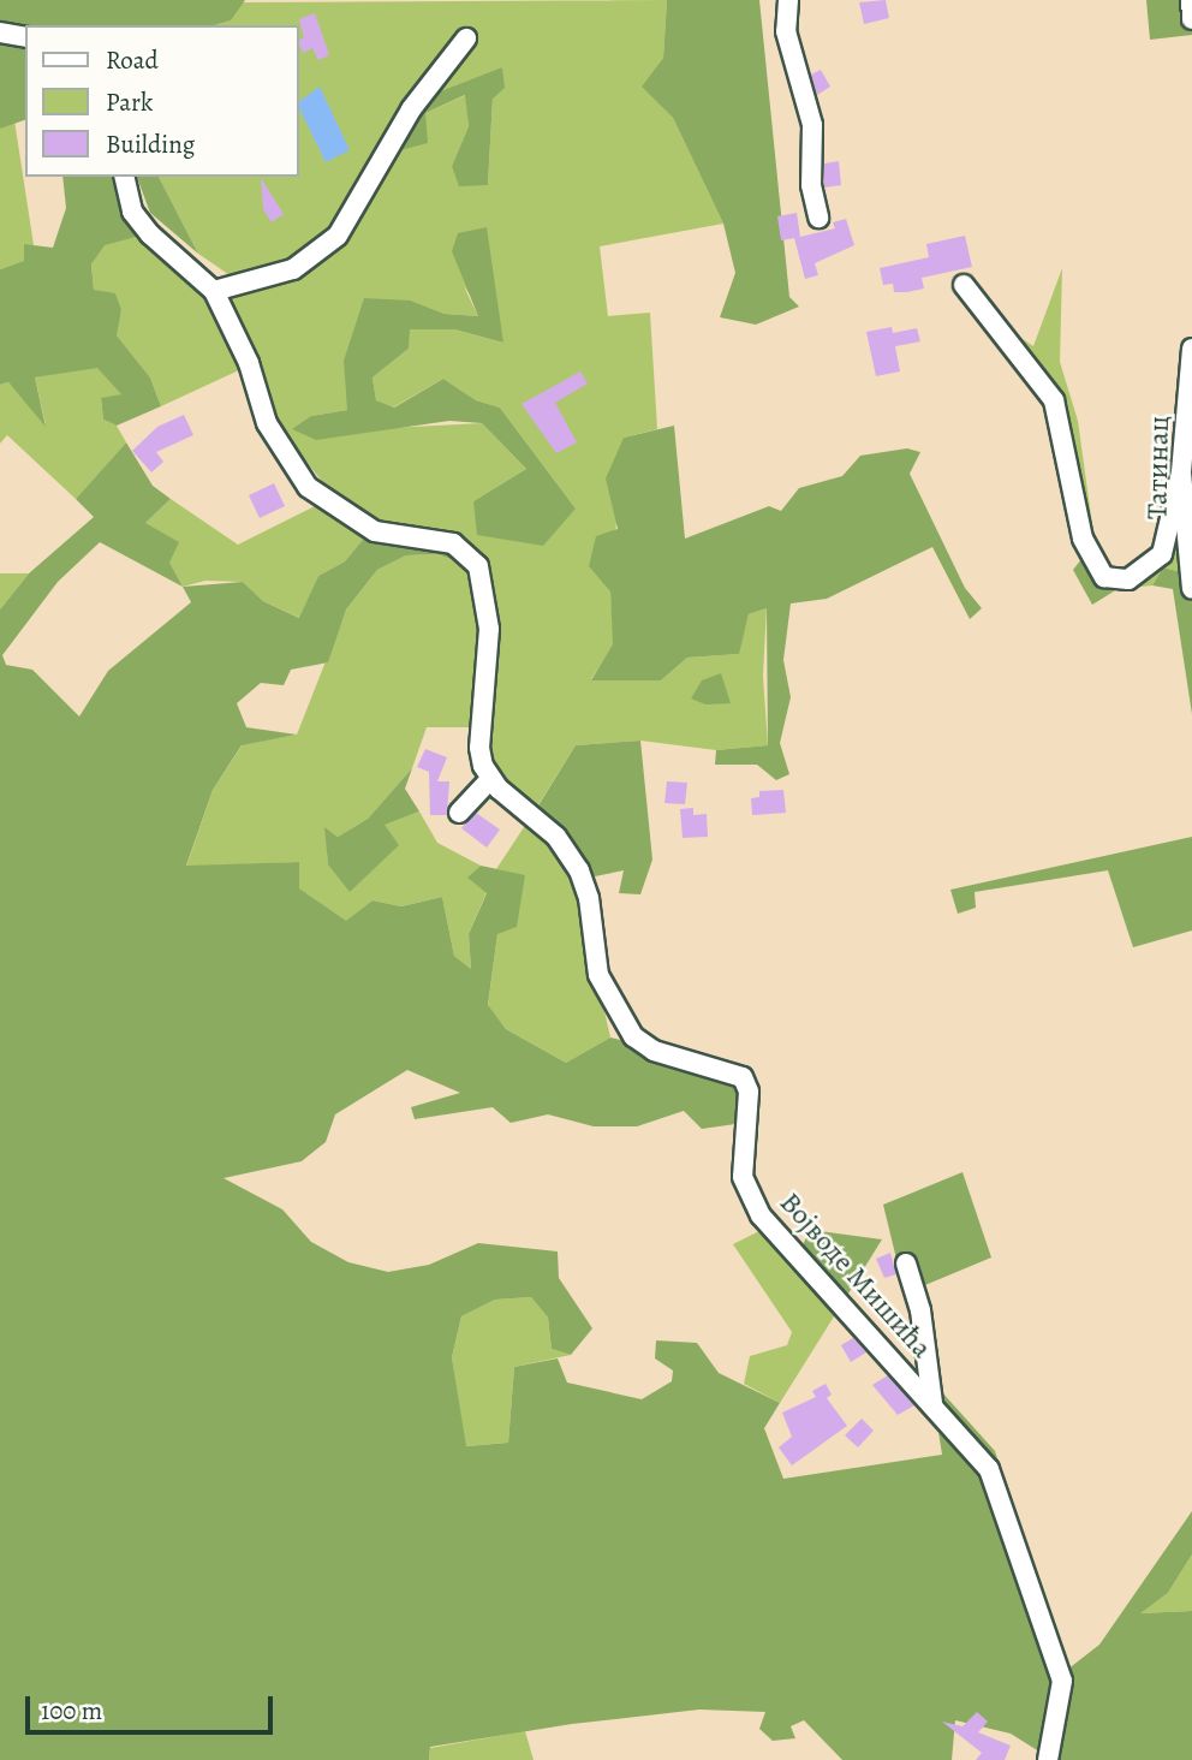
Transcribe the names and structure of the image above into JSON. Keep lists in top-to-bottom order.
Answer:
{
  "streets": {
    "street": ["Татинац", "Војводе Мишића"]
  },
  "legend": ["Road", "Park", "Building"],
  "scale_bar": "100 m"
}
